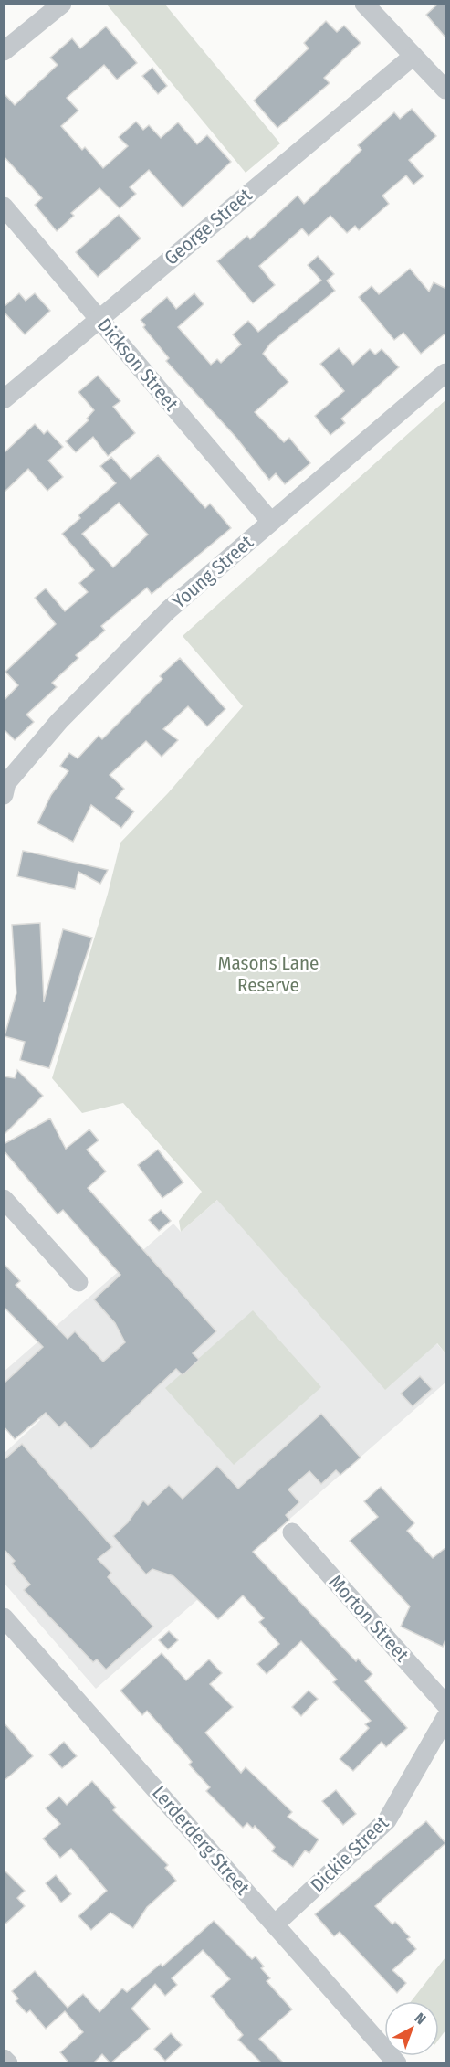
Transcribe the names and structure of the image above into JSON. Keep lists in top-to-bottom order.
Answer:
{
  "streets": {
    "street": [
      "George Street",
      "Dickson Street",
      "Young Street",
      "Morton Street",
      "Lerderderg Street",
      "Dickie Street"
    ]
  },
  "crossings": [
    ["George Street", "Dickson Street"],
    ["Dickson Street", "Young Street"],
    ["Lerderderg Street", "Dickie Street"]
  ],
  "parks": ["Masons Lane Reserve"],
  "north": "top right"
}
